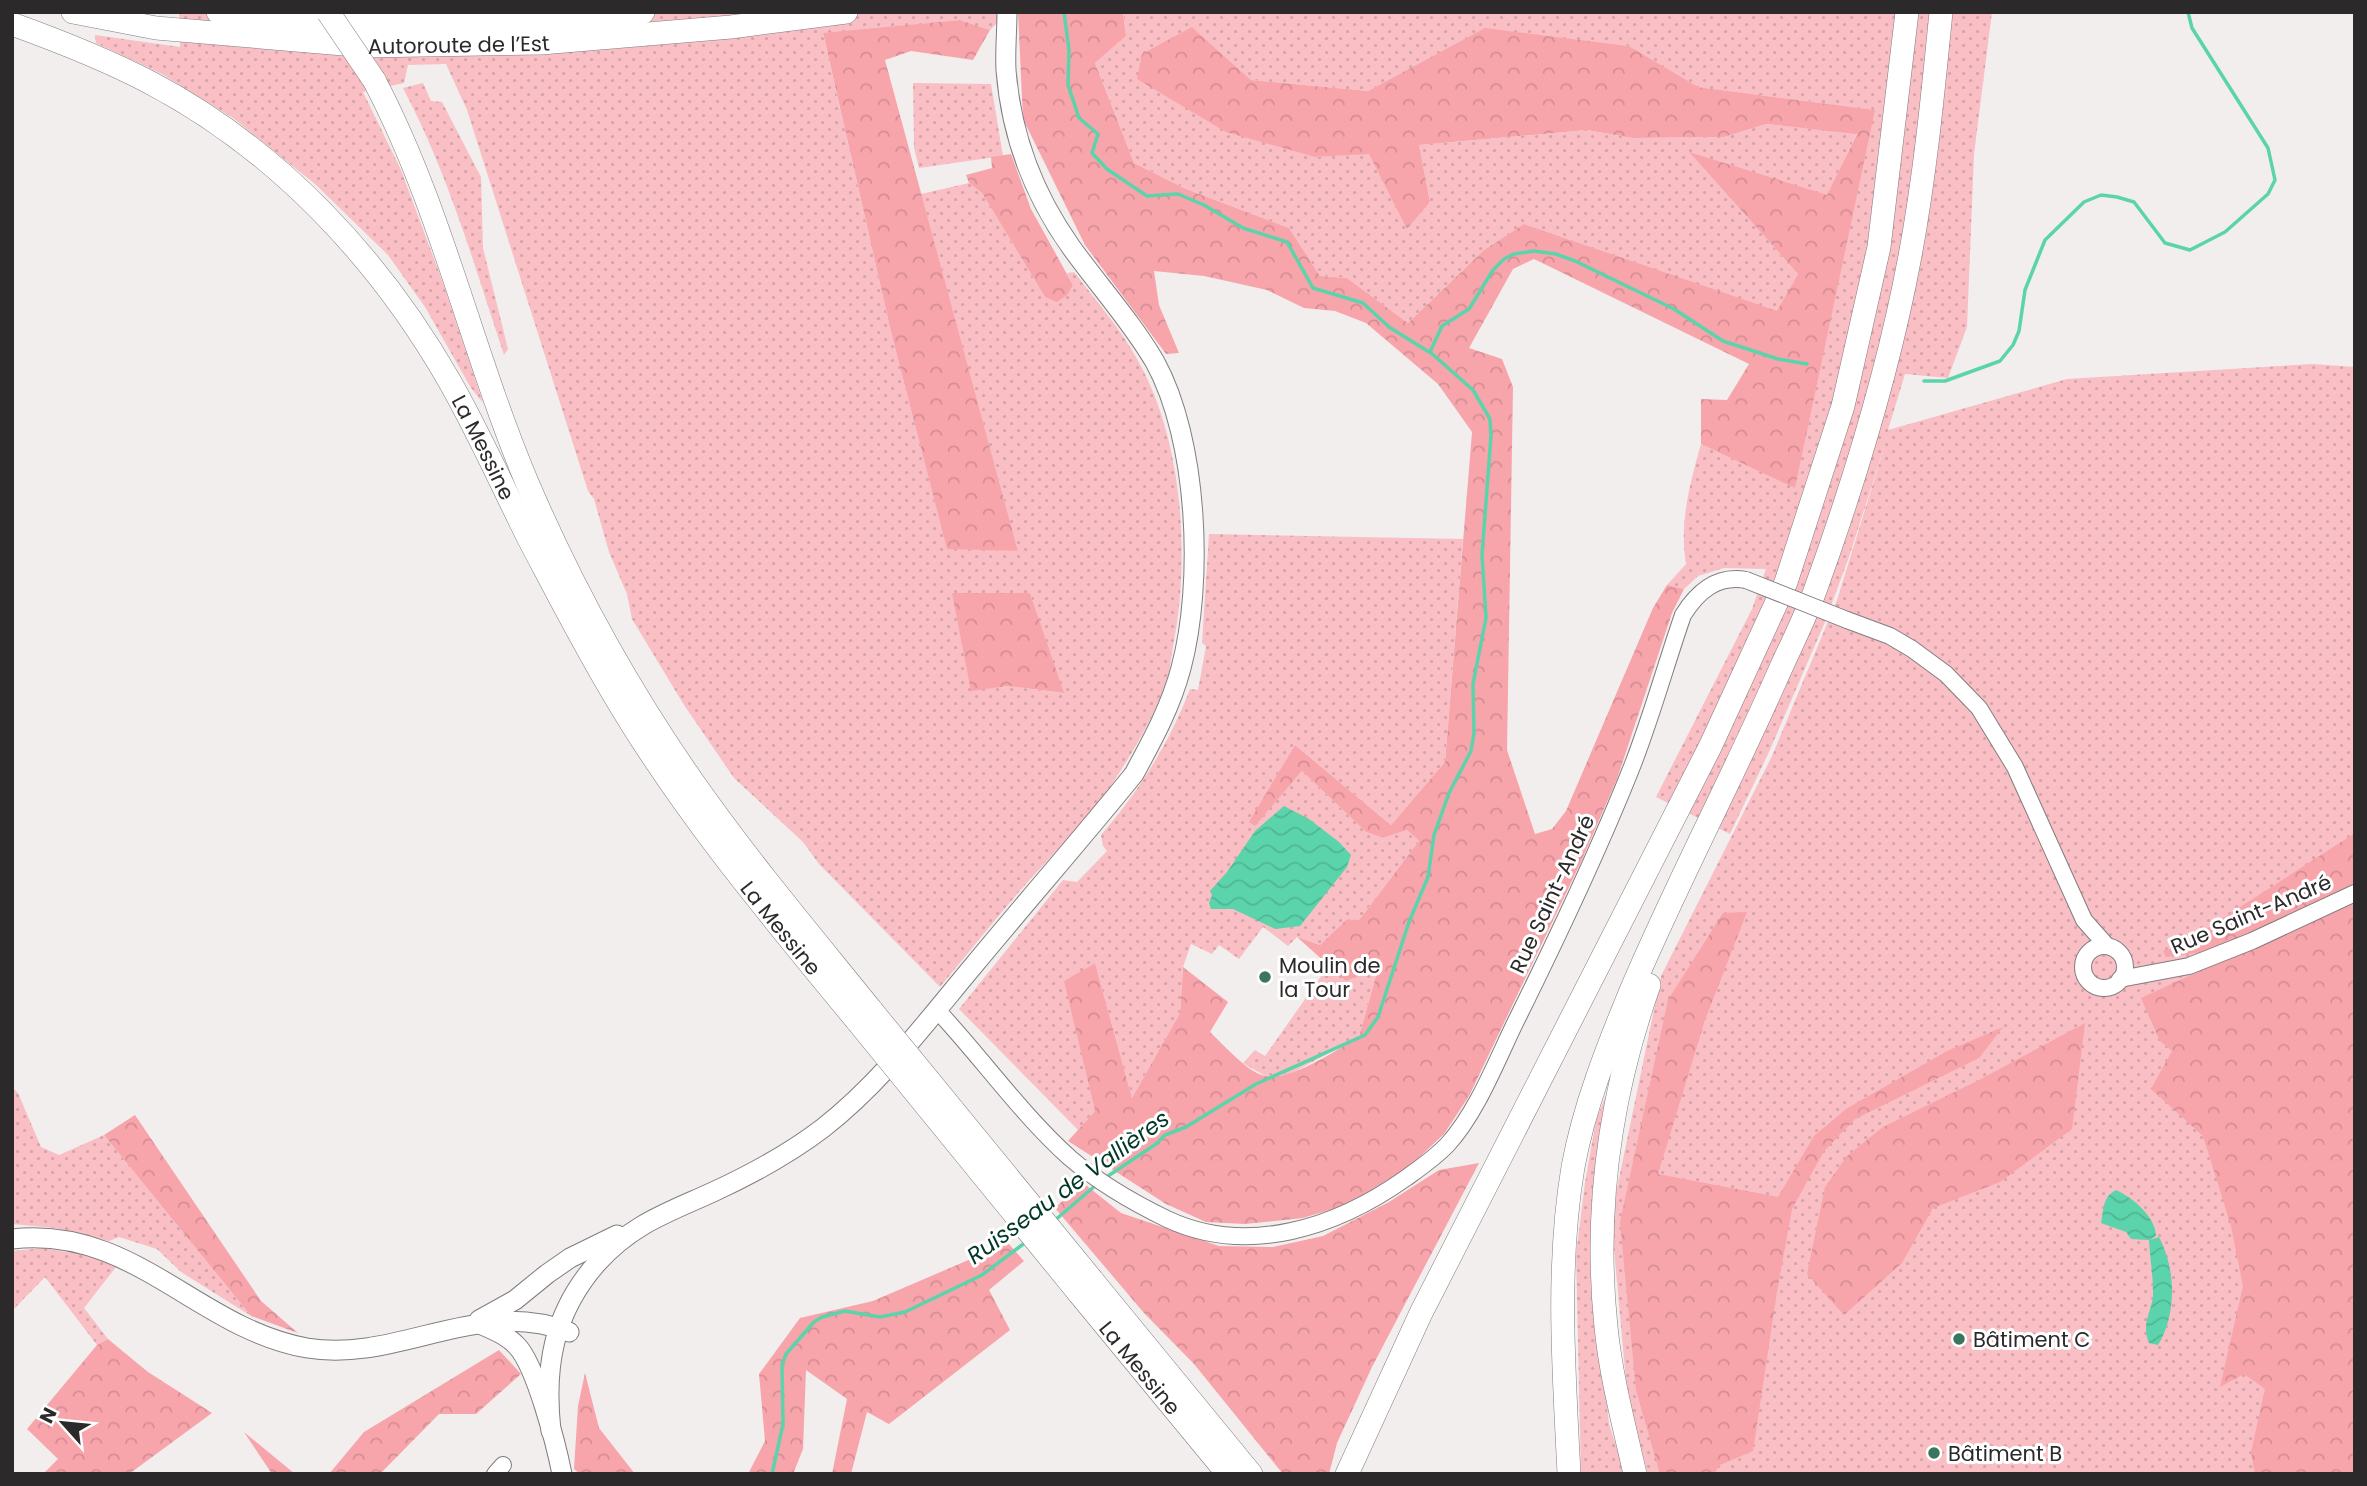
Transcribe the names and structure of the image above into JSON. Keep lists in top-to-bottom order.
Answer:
{
  "streets": {
    "highway": ["Autoroute de l’Est", "La Messine"],
    "street": ["Rue Saint-André"]
  },
  "water": ["Ruisseau de Vallières"],
  "places": ["Moulin de la Tour", "Bâtiment C", "Bâtiment B"],
  "north": "top left"
}
